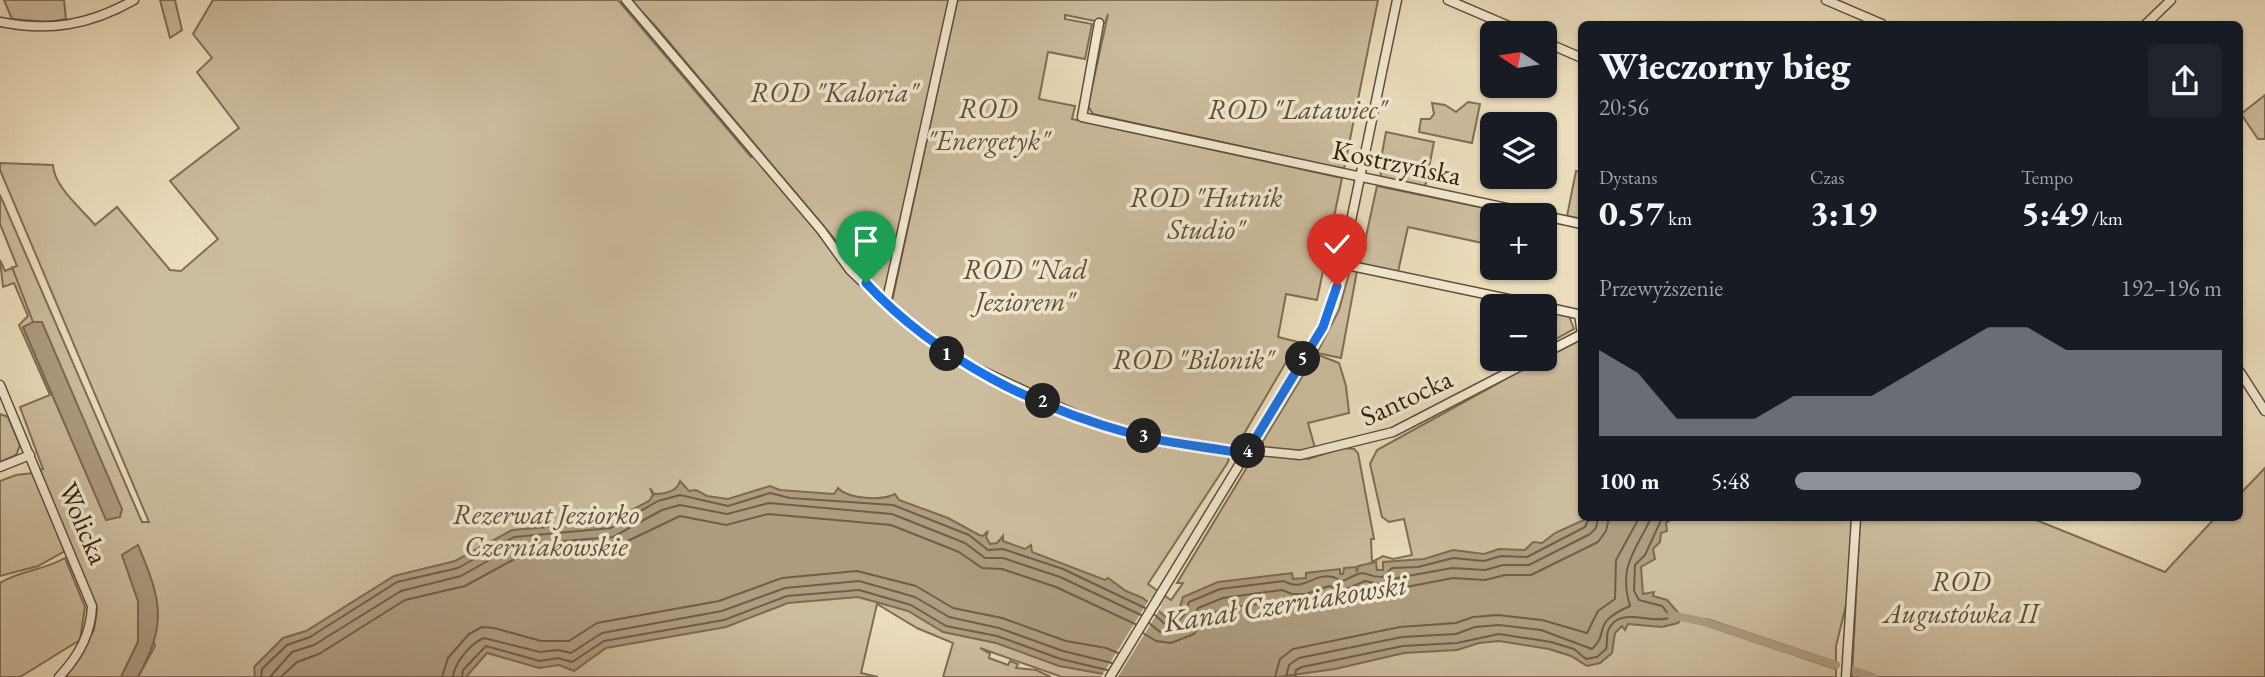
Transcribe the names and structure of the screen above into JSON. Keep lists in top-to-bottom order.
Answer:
{
  "streets": {
    "street": ["Kostrzyńska", "Santocka", "Wolicka"]
  },
  "water": ["Kanał Czerniakowski"],
  "parks": [
    "ROD \"Kaloria\"",
    "ROD \"Energetyk\"",
    "ROD \"Latawiec\"",
    "ROD \"Hutnik Studio\"",
    "ROD \"Nad Jeziorem\"",
    "ROD \"Bilonik\"",
    "Rezerwat Jeziorko Czerniakowskie",
    "ROD Augustówka II"
  ],
  "north": "left",
  "page": {
    "map_buttons": ["+", "−"],
    "heading": ["Wieczorny bieg", "20:56"],
    "stats": [
      ["Dystans", "0.57 km"],
      ["Czas", "3:19"],
      ["Tempo", "5:49 /km"]
    ],
    "chart": ["Przewyższenie", "192–196 m"],
    "pins": [
      "1",
      "5",
      "2",
      "3",
      "4"
    ],
    "list": [
      {
        "name": "100 m",
        "note": "5:48"
      }
    ]
  }
}
